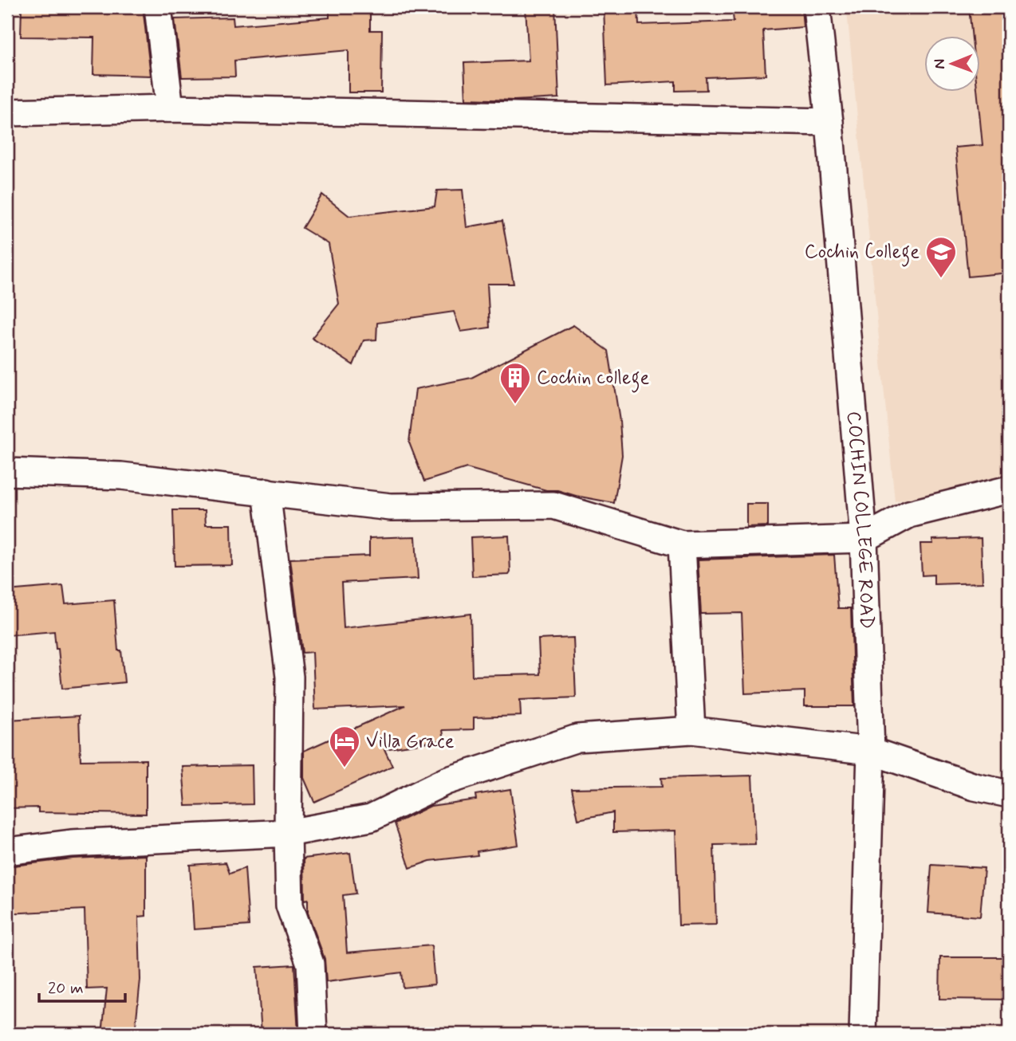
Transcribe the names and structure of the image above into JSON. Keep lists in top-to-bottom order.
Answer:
{
  "streets": {
    "street": ["COCHIN COLLEGE ROAD"]
  },
  "places": {
    "school or university": ["Cochin College"],
    "building": ["Cochin college"],
    "hotel": ["Villa Grace"]
  },
  "scale_bar": "20 m",
  "north": "left"
}
